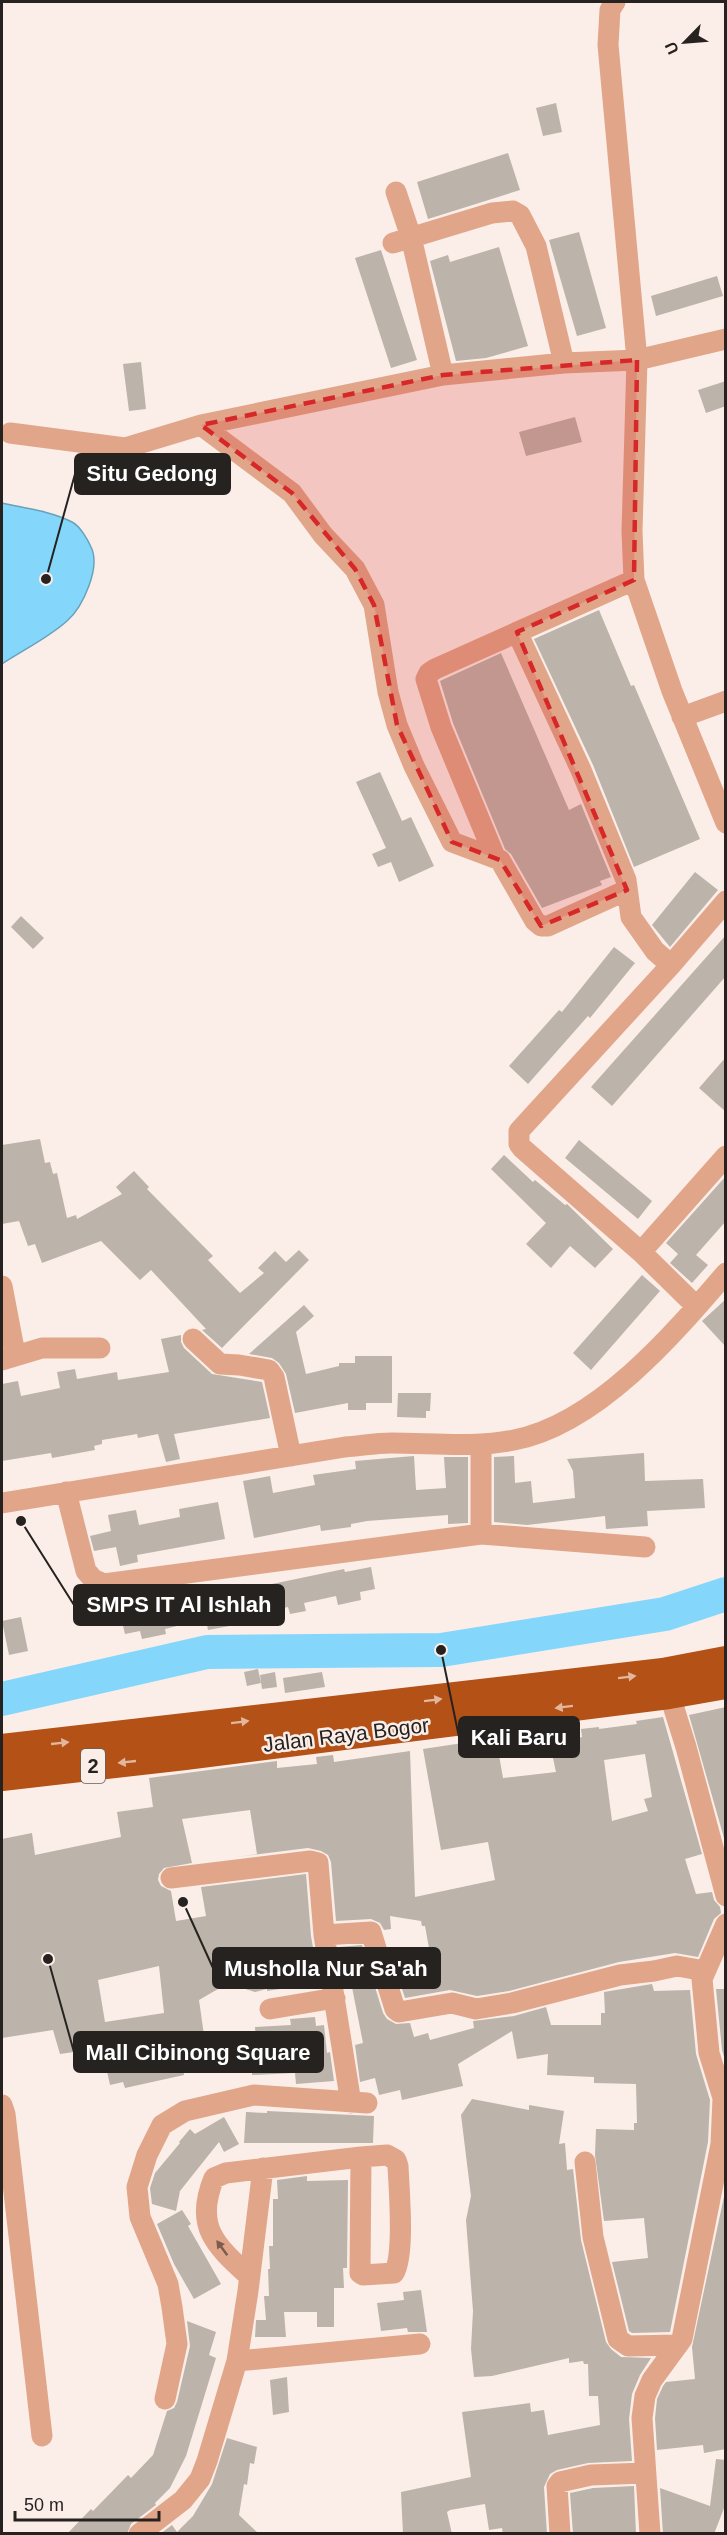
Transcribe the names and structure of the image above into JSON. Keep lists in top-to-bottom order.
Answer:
{
  "streets": {
    "highway": ["Jalan Raya Bogor", "2"]
  },
  "places": [
    "Situ Gedong",
    "SMPS IT Al Ishlah",
    "Kali Baru",
    "Musholla Nur Sa'ah",
    "Mall Cibinong Square"
  ],
  "scale_bar": "50 m",
  "north": "bottom left"
}
